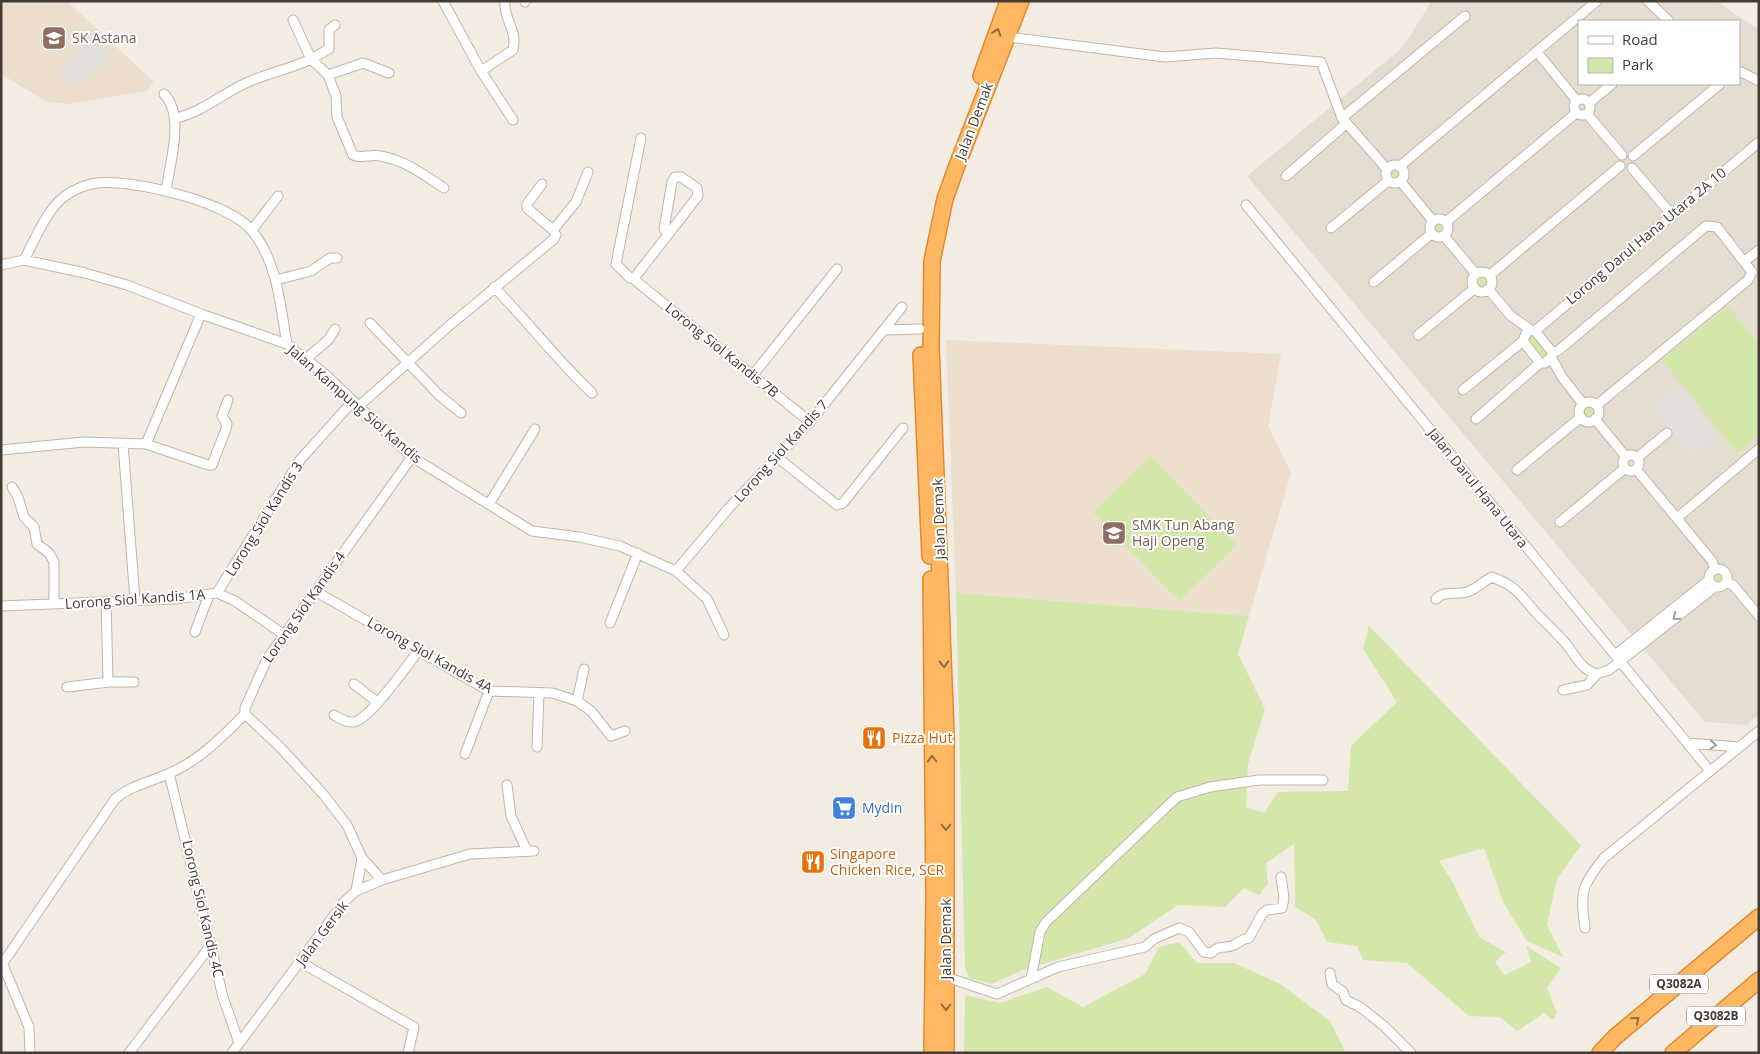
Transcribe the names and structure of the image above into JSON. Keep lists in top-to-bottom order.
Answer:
{
  "streets": {
    "highway": ["Jalan Demak", "Q3082A", "Q3082B"],
    "street": [
      "Lorong Darul Hana Utara 2A 10",
      "Lorong Siol Kandis 7B",
      "Jalan Kampung Siol Kandis",
      "Lorong Siol Kandis 7",
      "Jalan Darul Hana Utara",
      "Lorong Siol Kandis 3",
      "Lorong Siol Kandis 1A",
      "Lorong Siol Kandis 4",
      "Lorong Siol Kandis 4A",
      "Lorong Siol Kandis 4C",
      "Jalan Gersik"
    ]
  },
  "crossings": [
    ["Lorong Siol Kandis 7B", "Lorong Siol Kandis 7"],
    ["Jalan Kampung Siol Kandis", "Lorong Siol Kandis 7"],
    ["Jalan Kampung Siol Kandis", "Lorong Siol Kandis 3"],
    ["Jalan Kampung Siol Kandis", "Lorong Siol Kandis 4"],
    ["Lorong Siol Kandis 3", "Lorong Siol Kandis 1A"],
    ["Lorong Siol Kandis 1A", "Lorong Siol Kandis 4"],
    ["Lorong Siol Kandis 4", "Lorong Siol Kandis 4A"],
    ["Lorong Siol Kandis 4", "Lorong Siol Kandis 4C"],
    ["Lorong Siol Kandis 4C", "Jalan Gersik"]
  ],
  "places": {
    "school or university": ["SK Astana", "SMK Tun Abang Haji Openg"],
    "restaurant": ["Pizza Hut", "Singapore Chicken Rice, SCR"],
    "supermarket": ["Mydin"]
  },
  "legend": ["Road", "Park"]
}
